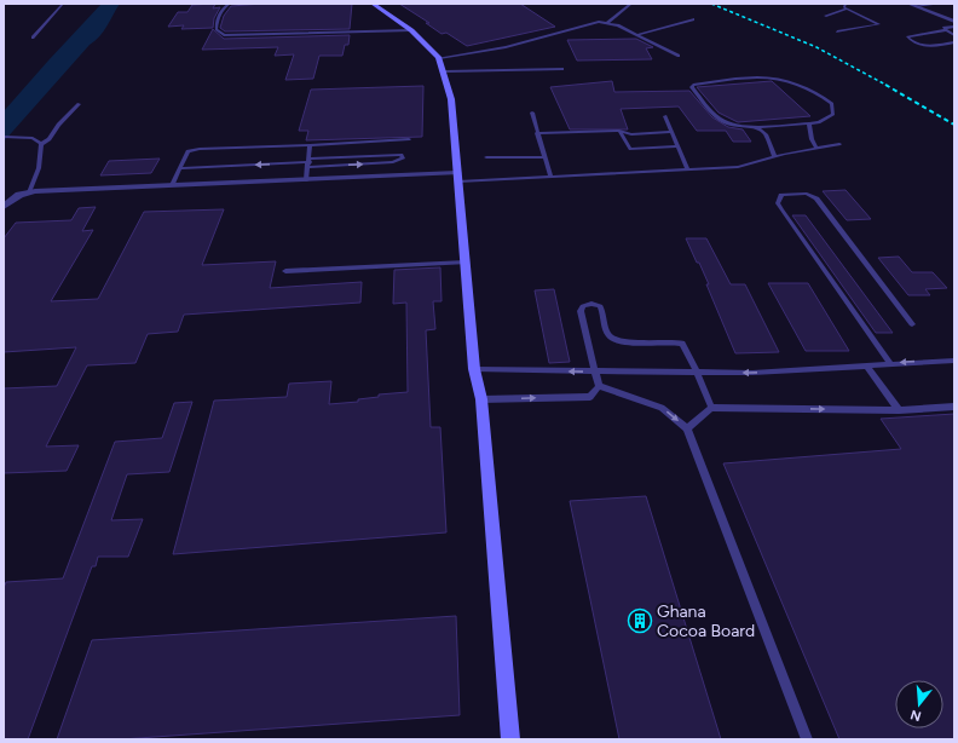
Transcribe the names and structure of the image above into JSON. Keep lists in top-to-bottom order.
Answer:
{
  "places": {
    "building": ["Ghana Cocoa Board"]
  },
  "north": "bottom"
}
